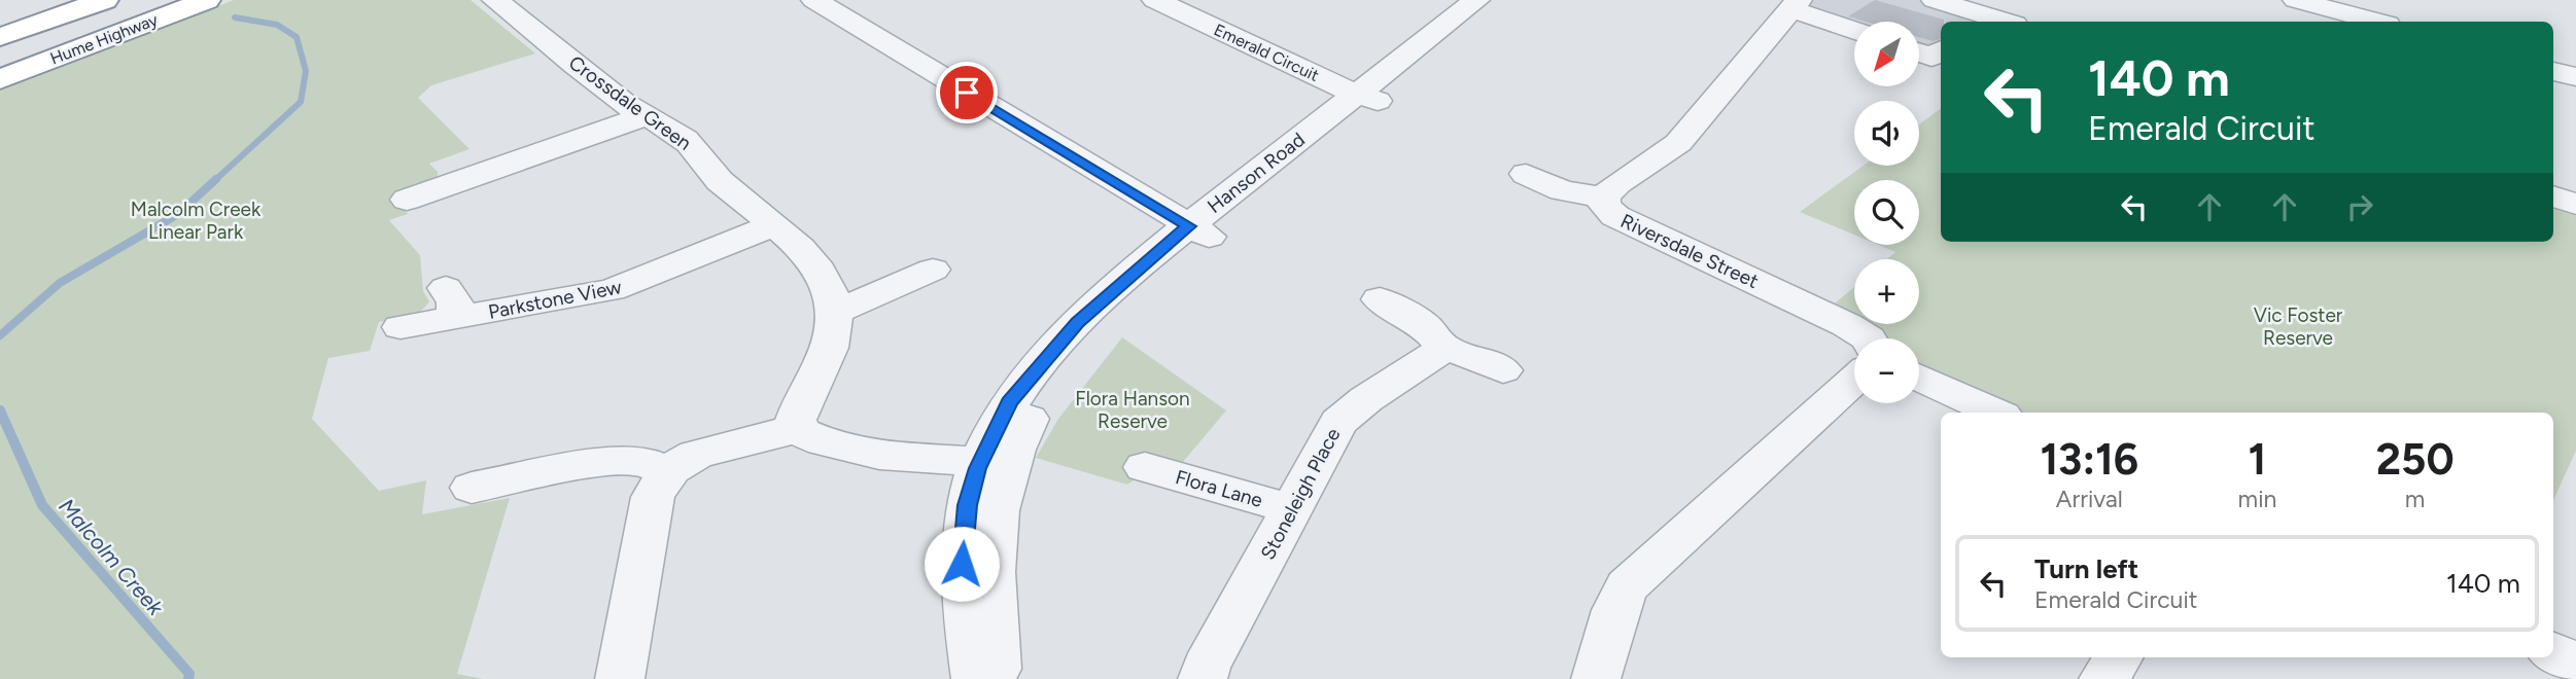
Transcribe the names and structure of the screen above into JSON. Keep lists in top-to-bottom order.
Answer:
{
  "streets": {
    "highway": ["Hume Highway"],
    "street": [
      "Emerald Circuit",
      "Crossdale Green",
      "Hanson Road",
      "Riversdale Street",
      "Parkstone View",
      "Flora Lane",
      "Stoneleigh Place"
    ]
  },
  "crossings": [
    ["Emerald Circuit", "Hanson Road"],
    ["Crossdale Green", "Parkstone View"],
    ["Flora Lane", "Stoneleigh Place"]
  ],
  "water": ["Malcolm Creek"],
  "parks": ["Malcolm Creek Linear Park", "Vic Foster Reserve", "Flora Hanson Reserve"],
  "north": "bottom left",
  "page": {
    "map_buttons": ["+", "−"],
    "turn": ["140 m", "Emerald Circuit"],
    "eta": [
      "13:16",
      "Arrival",
      "1",
      "min",
      "250",
      "m"
    ],
    "list": [
      {
        "name": "Turn left",
        "note": "Emerald Circuit",
        "value": "140 m"
      }
    ]
  }
}
